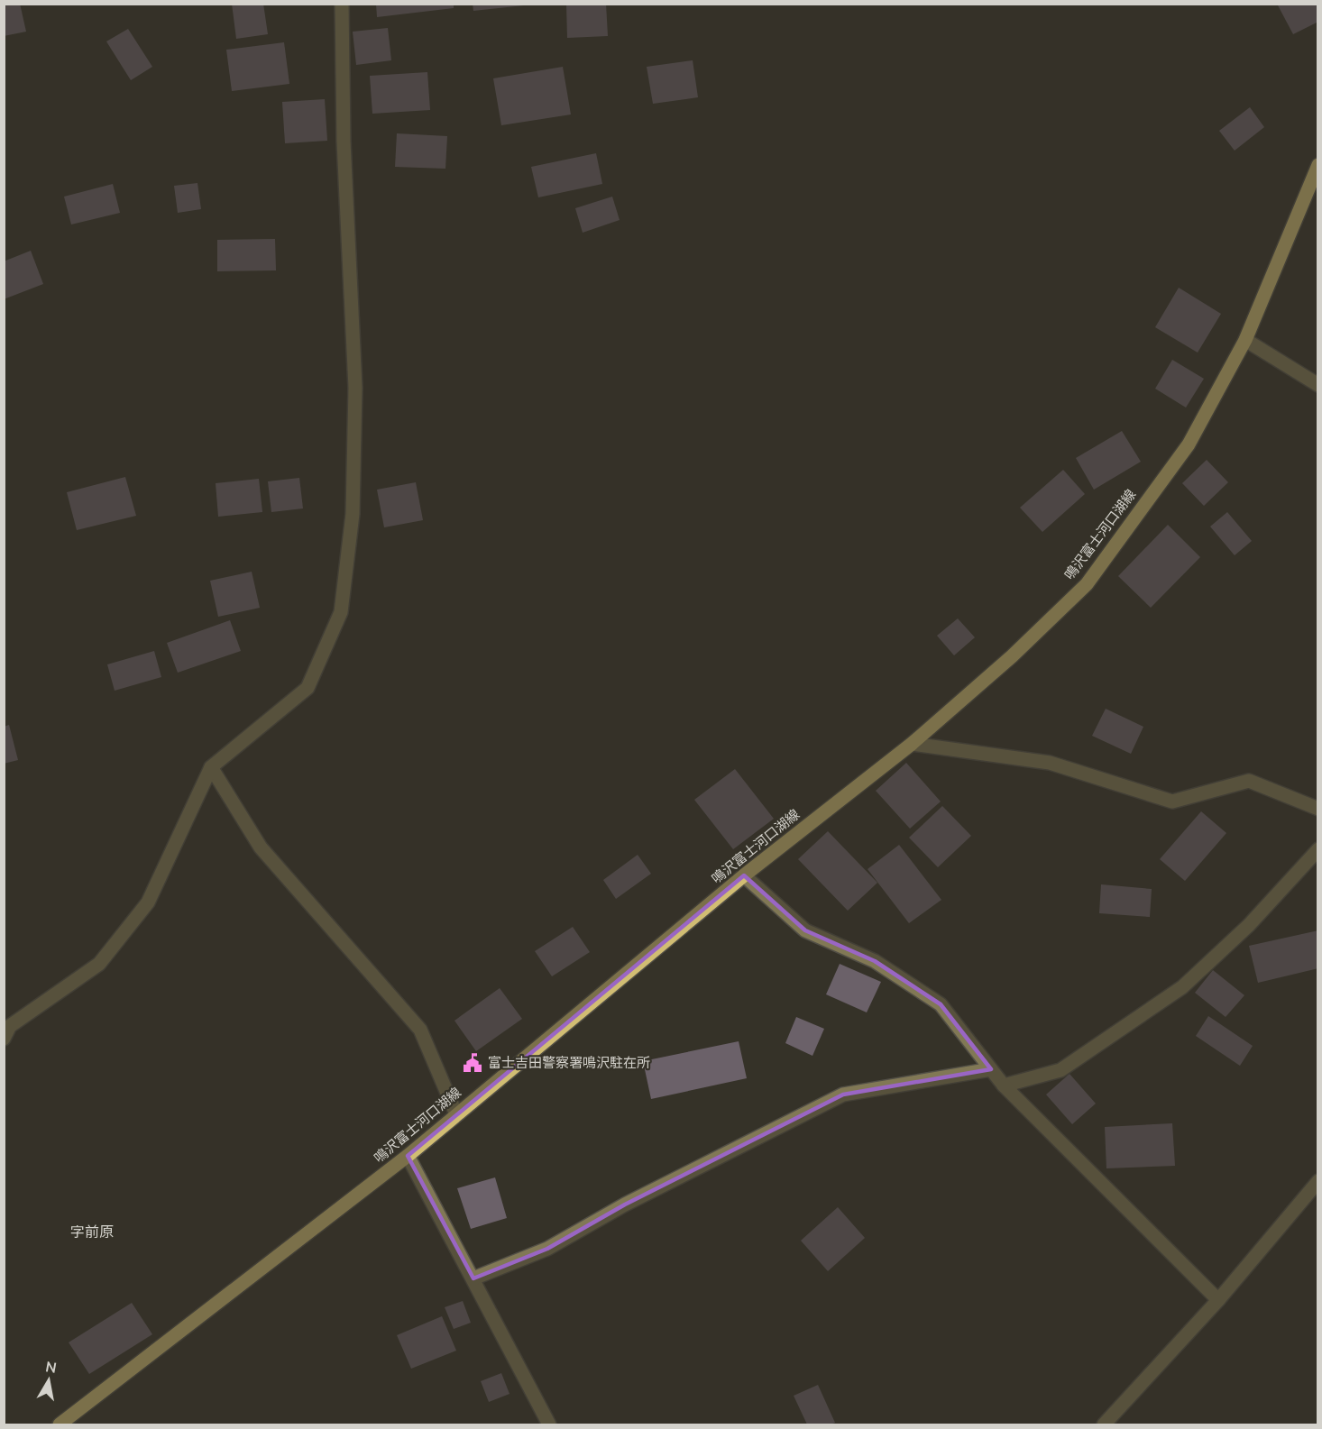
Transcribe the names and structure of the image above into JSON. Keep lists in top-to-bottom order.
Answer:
{
  "streets": {
    "main road": ["鳴沢富士河口湖線"]
  },
  "districts": ["字前原"],
  "places": {
    "public building": ["富士吉田警察署鳴沢駐在所"]
  },
  "north": "top"
}
